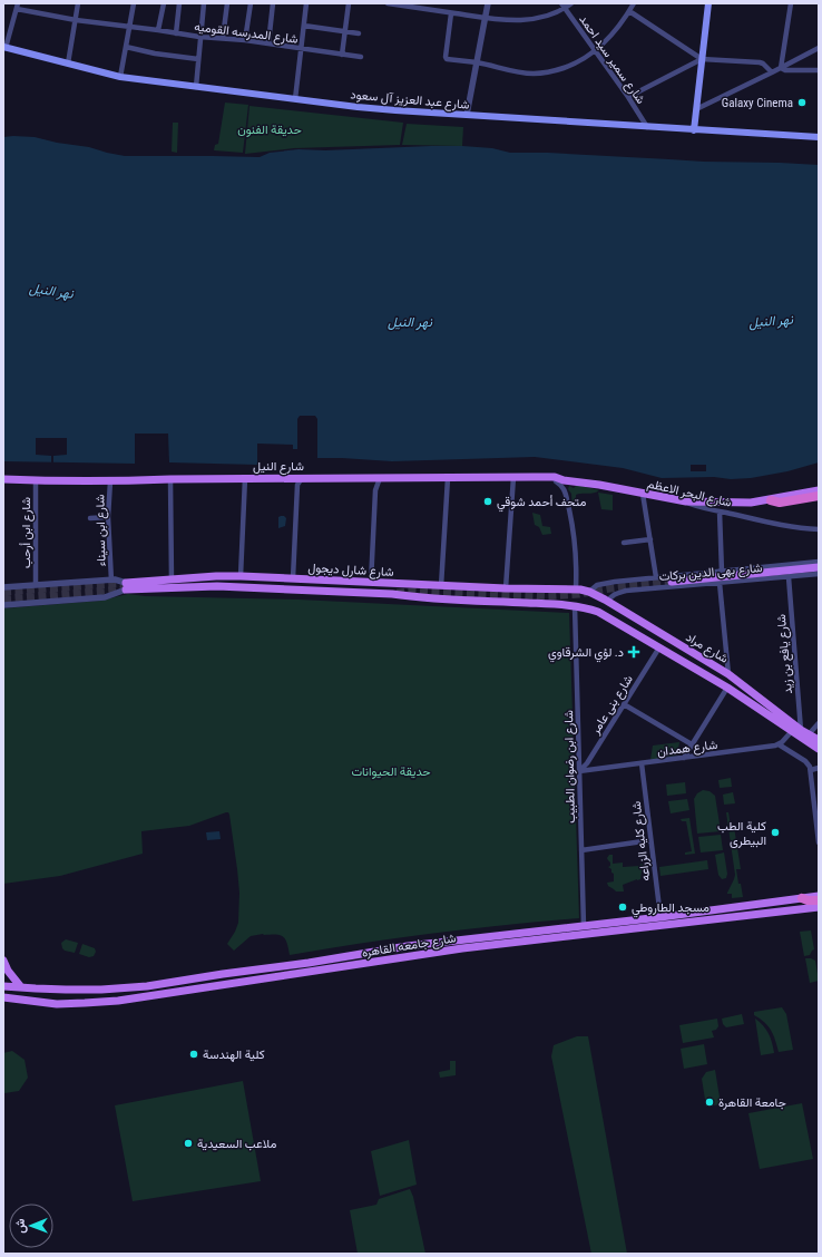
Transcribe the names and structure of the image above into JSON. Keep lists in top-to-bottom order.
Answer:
{
  "streets": {
    "main road": [
      "شارع عبد العزيز آل سعود",
      "شارع النيل",
      "شارع البحر الاعظم",
      "شارع شارل ديجول",
      "شارع بهى الدين بركات",
      "شارع مراد",
      "شارع جامعه القاهره"
    ],
    "street": [
      "شارع المدرسه القوميه",
      "شارع سمير سيد احمد",
      "شارع ابن سيناء",
      "شارع ابن أرحب",
      "شارع يافع بن زيد",
      "شارع بنى عامر",
      "شارع همدان",
      "شارع ابن رضوان الطبيب",
      "شارع كليه الزراعه"
    ]
  },
  "crossings": [
    ["شارع سمير سيد احمد", "شارع عبد العزيز آل سعود"],
    ["شارع النيل", "شارع البحر الاعظم"],
    ["شارع النيل", "شارع ابن سيناء"],
    ["شارع النيل", "شارع ابن أرحب"],
    ["شارع شارل ديجول", "شارع مراد"],
    ["شارع شارل ديجول", "شارع ابن رضوان الطبيب"],
    ["شارع بهى الدين بركات", "شارع مراد"],
    ["شارع بهى الدين بركات", "شارع يافع بن زيد"],
    ["شارع مراد", "شارع يافع بن زيد"],
    ["شارع مراد", "شارع بنى عامر"],
    ["شارع مراد", "شارع ابن رضوان الطبيب"],
    ["شارع بنى عامر", "شارع همدان"],
    ["شارع بنى عامر", "شارع ابن رضوان الطبيب"],
    ["شارع همدان", "شارع ابن رضوان الطبيب"],
    ["شارع همدان", "شارع كليه الزراعه"],
    ["شارع ابن رضوان الطبيب", "شارع جامعه القاهره"],
    ["شارع كليه الزراعه", "شارع جامعه القاهره"]
  ],
  "water": ["نهر النيل"],
  "parks": ["حديقة الفنون", "حديقة الحيوانات"],
  "places": {
    "other": [
      "Galaxy Cinema",
      "متحف أحمد شوقي",
      "كلية الطب البيطرى",
      "مسجد الطاروطي",
      "كلية الهندسة",
      "جامعة القاهرة",
      "ملاعب السعيدية"
    ],
    "health": ["د. لؤي الشرقاوي"]
  },
  "north": "left"
}
